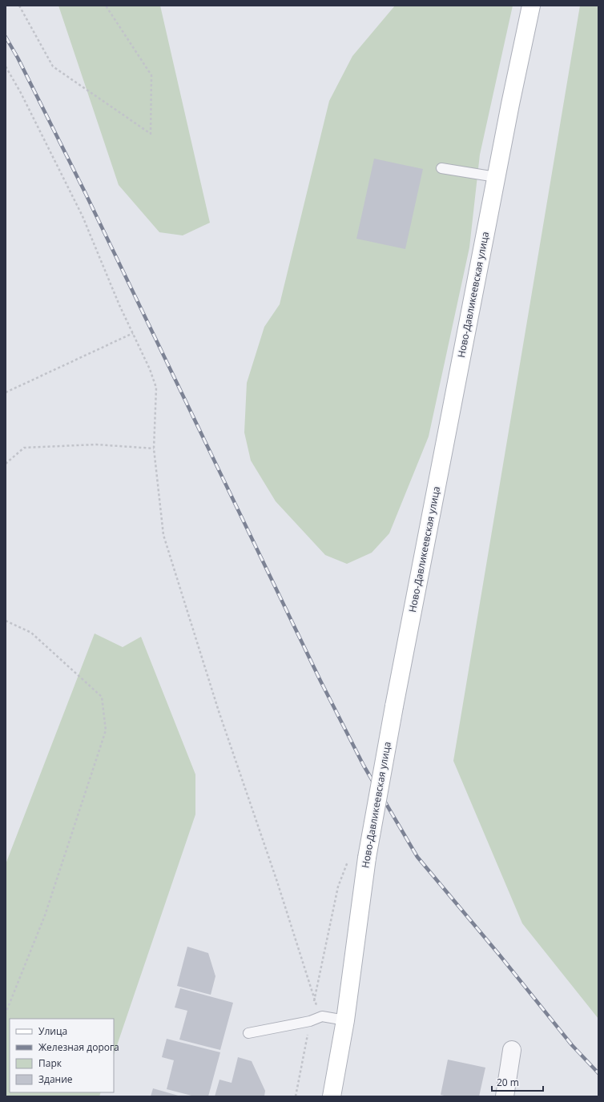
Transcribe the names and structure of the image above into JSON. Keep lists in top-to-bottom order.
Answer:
{
  "streets": {
    "street": ["Ново-Давликеевская улица"]
  },
  "legend": [
    "Улица",
    "Железная дорога",
    "Парк",
    "Здание"
  ],
  "scale_bar": "20 m"
}
